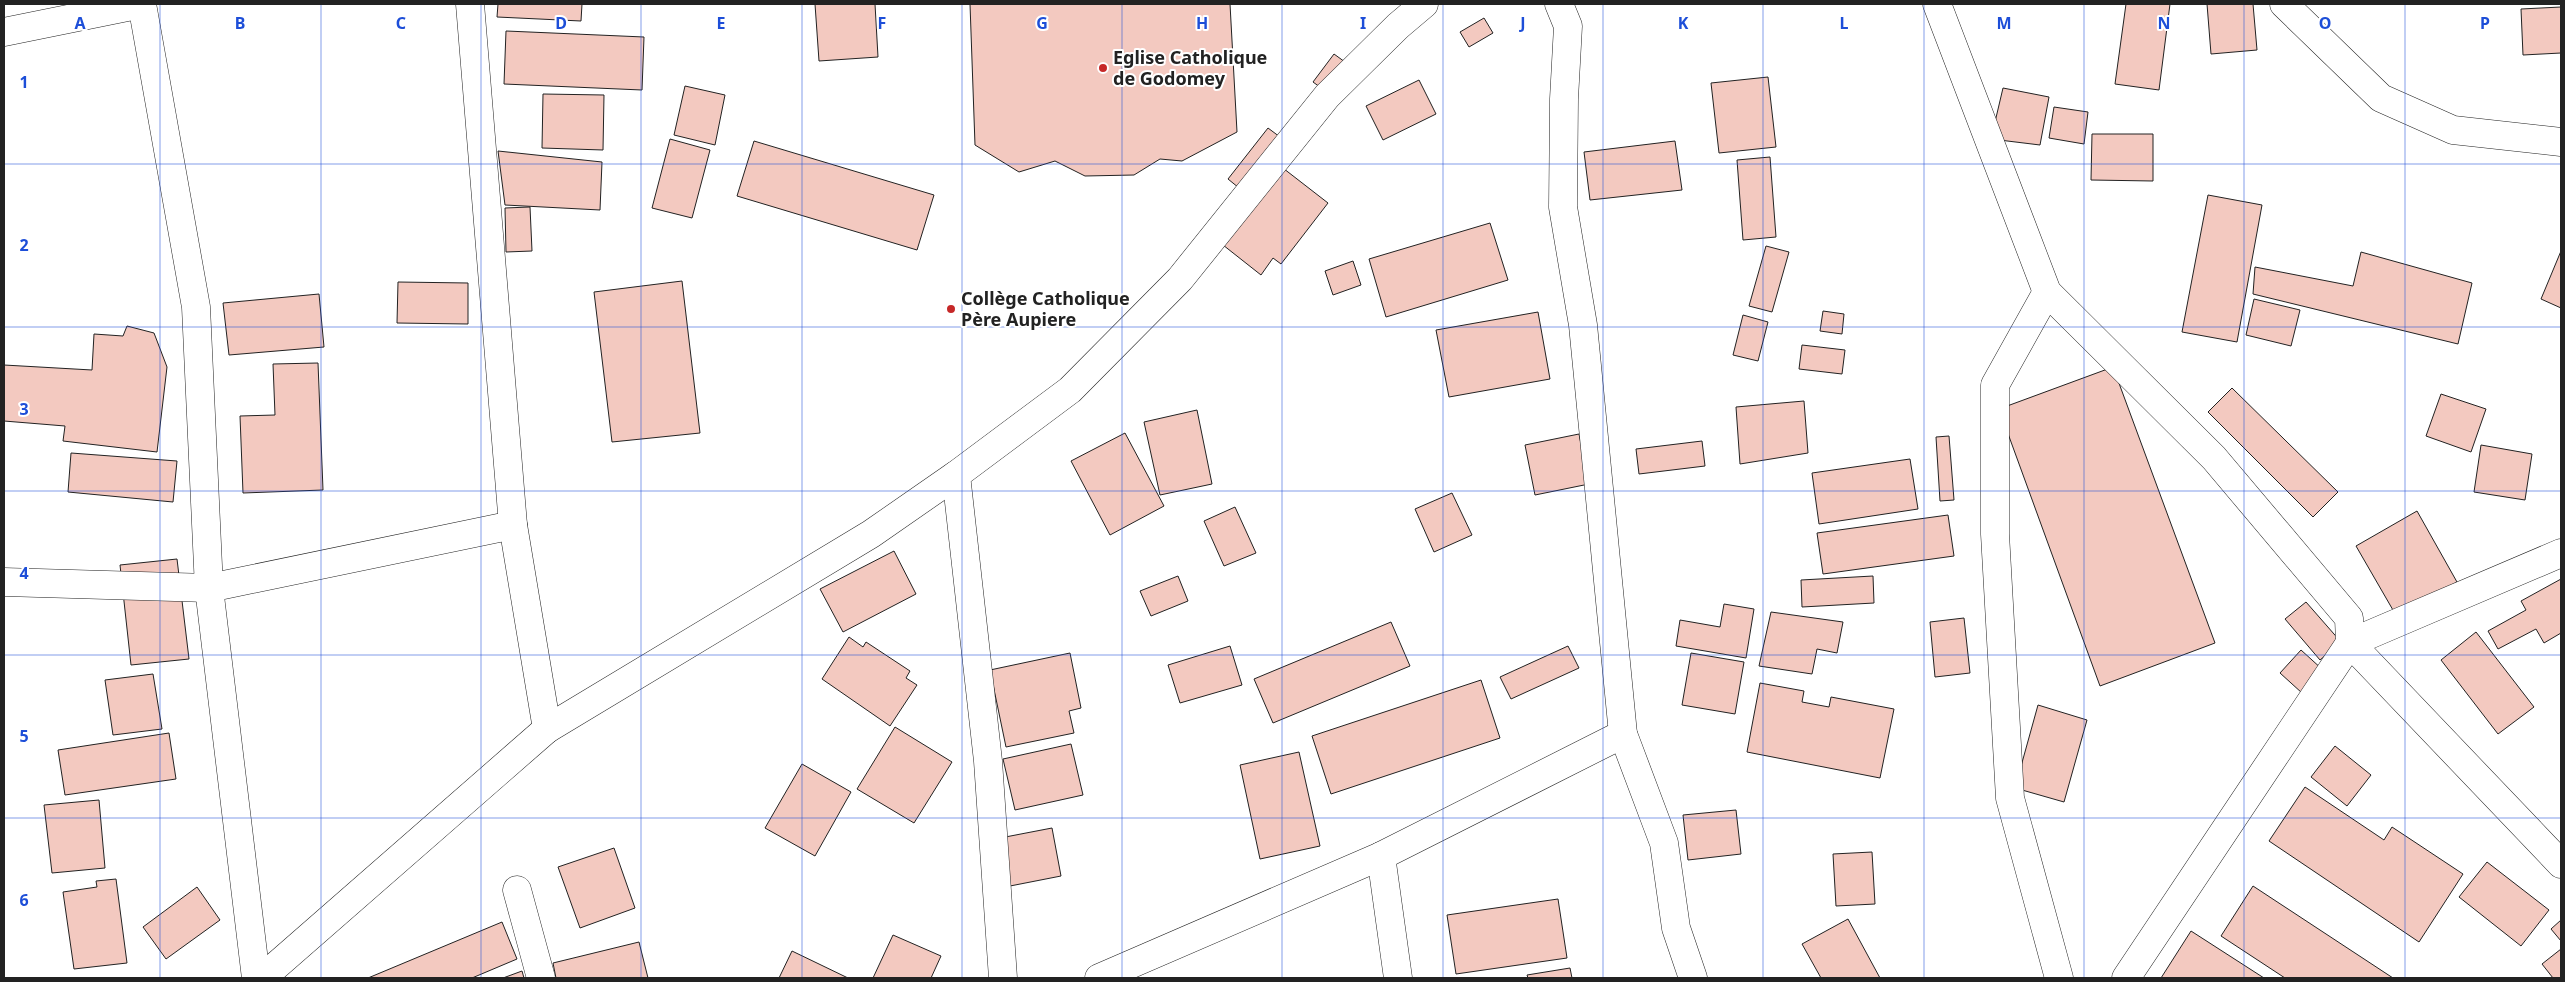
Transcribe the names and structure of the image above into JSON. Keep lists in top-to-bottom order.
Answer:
{
  "places": ["Eglise Catholique de Godomey", "Collège Catholique Père Aupiere"],
  "grid": {
    "columns": [
      "A",
      "B",
      "C",
      "D",
      "E",
      "F",
      "G",
      "H",
      "I",
      "J",
      "K",
      "L",
      "M",
      "N",
      "O",
      "P"
    ],
    "rows": [
      "1",
      "2",
      "3",
      "4",
      "5",
      "6"
    ]
  }
}
